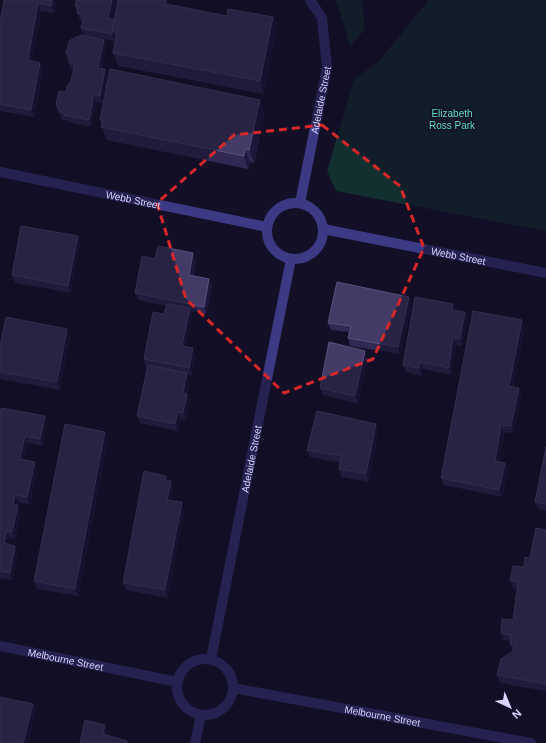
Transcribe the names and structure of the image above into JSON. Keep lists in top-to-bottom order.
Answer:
{
  "streets": {
    "street": ["Adelaide Street", "Webb Street", "Melbourne Street"]
  },
  "crossings": [
    ["Adelaide Street", "Webb Street"],
    ["Adelaide Street", "Melbourne Street"]
  ],
  "parks": ["Elizabeth Ross Park"],
  "north": "bottom right"
}
